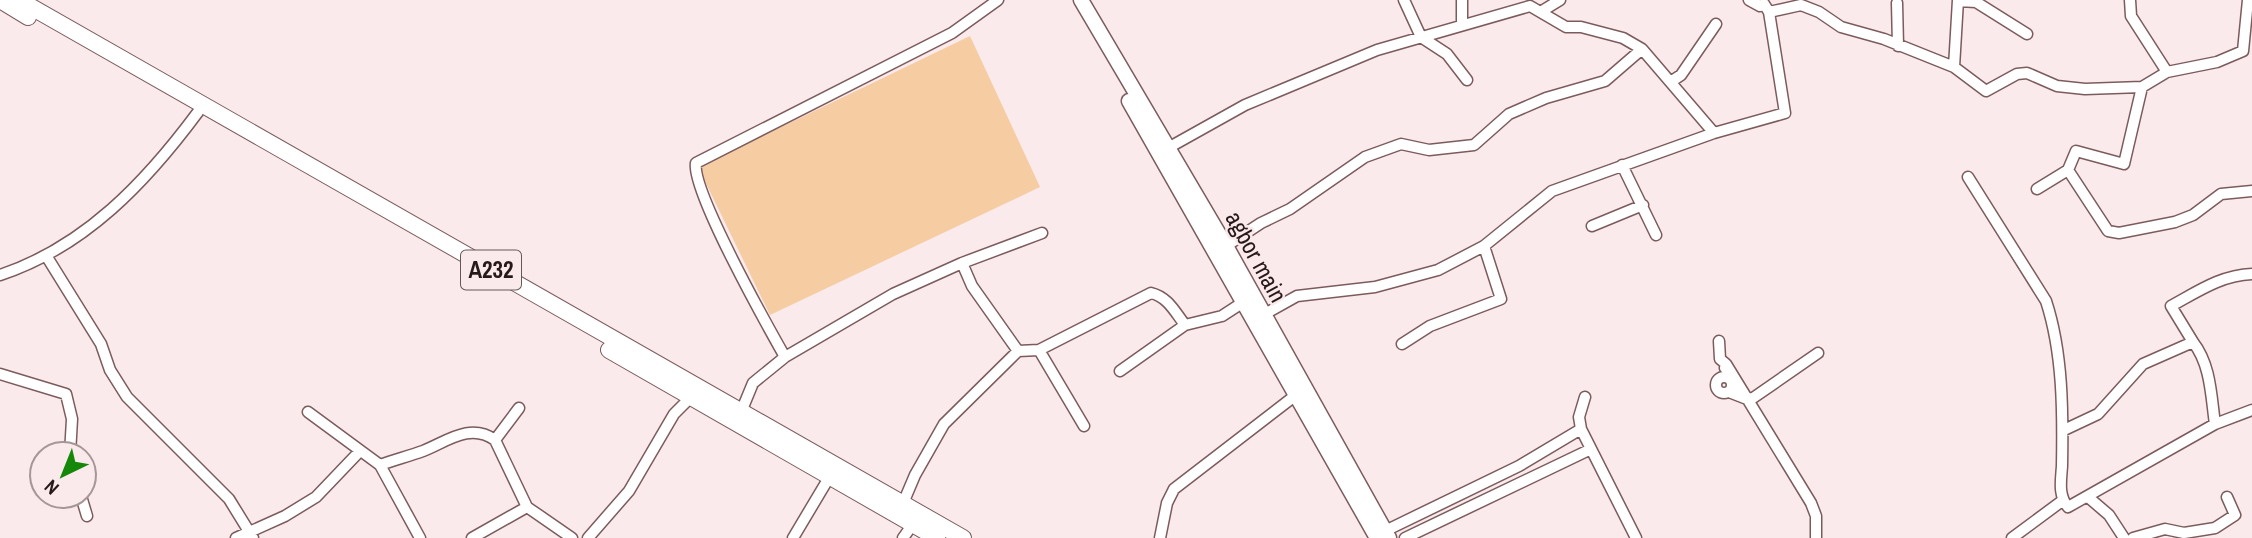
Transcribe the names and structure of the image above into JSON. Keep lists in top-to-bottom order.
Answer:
{
  "streets": {
    "highway": ["A232"],
    "main road": ["agbor main"]
  },
  "north": "bottom left"
}
